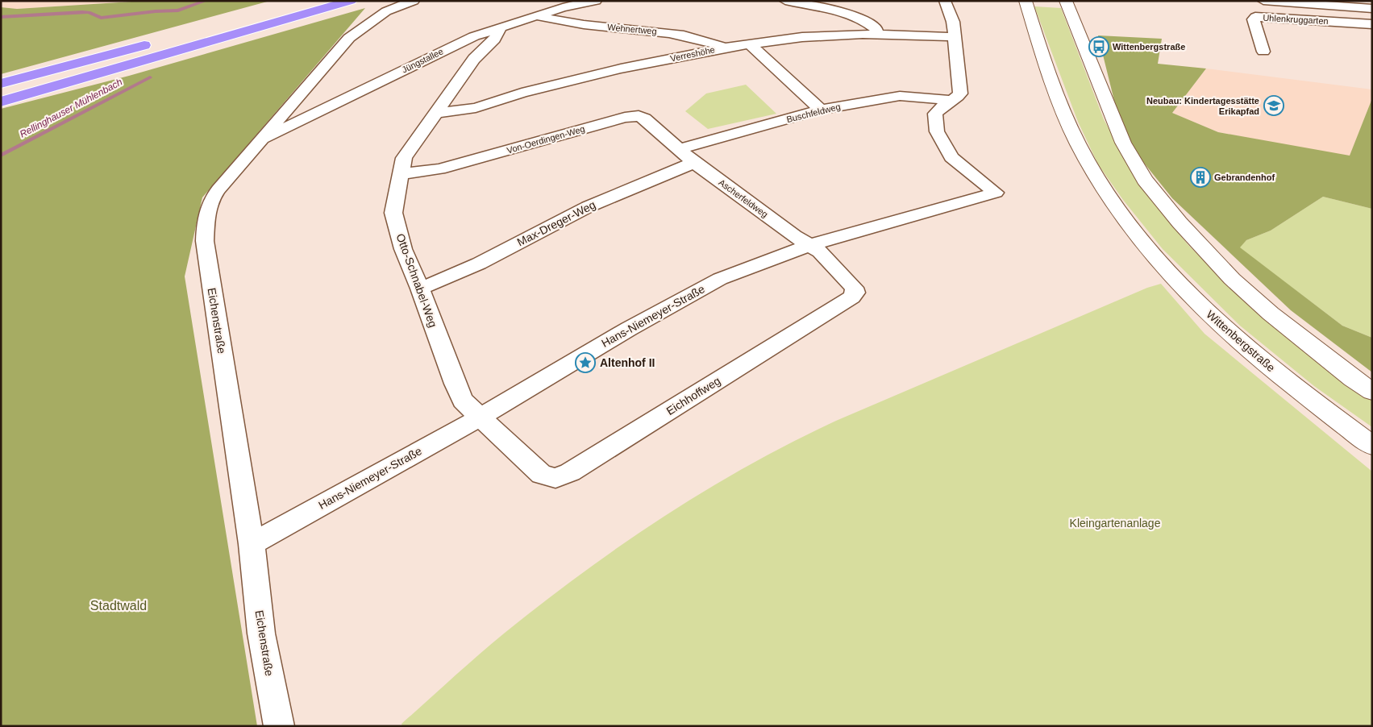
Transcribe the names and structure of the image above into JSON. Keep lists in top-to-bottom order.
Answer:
{
  "streets": {
    "main road": ["Wittenbergstraße"],
    "street": [
      "Uhlenkruggarten",
      "Wehnertweg",
      "Verreshöhe",
      "Jüngstallee",
      "Buschfeldweg",
      "Von-Oerdingen-Weg",
      "Ascherfeldweg",
      "Max-Dreger-Weg",
      "Otto-Schnabel-Weg",
      "Hans-Niemeyer-Straße",
      "Eichenstraße",
      "Eichhoffweg"
    ]
  },
  "crossings": [
    ["Wehnertweg", "Verreshöhe"],
    ["Wehnertweg", "Jüngstallee"],
    ["Verreshöhe", "Otto-Schnabel-Weg"],
    ["Jüngstallee", "Otto-Schnabel-Weg"],
    ["Jüngstallee", "Eichenstraße"],
    ["Buschfeldweg", "Von-Oerdingen-Weg"],
    ["Buschfeldweg", "Ascherfeldweg"],
    ["Buschfeldweg", "Hans-Niemeyer-Straße"],
    ["Von-Oerdingen-Weg", "Ascherfeldweg"],
    ["Von-Oerdingen-Weg", "Otto-Schnabel-Weg"],
    ["Ascherfeldweg", "Max-Dreger-Weg"],
    ["Ascherfeldweg", "Hans-Niemeyer-Straße"],
    ["Ascherfeldweg", "Eichhoffweg"],
    ["Max-Dreger-Weg", "Otto-Schnabel-Weg"],
    ["Otto-Schnabel-Weg", "Hans-Niemeyer-Straße"],
    ["Otto-Schnabel-Weg", "Eichhoffweg"],
    ["Hans-Niemeyer-Straße", "Eichenstraße"],
    ["Hans-Niemeyer-Straße", "Eichhoffweg"]
  ],
  "water": ["Rellinghauser Mühlenbach"],
  "parks": ["Kleingartenanlage", "Stadtwald"],
  "places": {
    "bus stop": ["Wittenbergstraße"],
    "school or university": ["Neubau: Kindertagesstätte Erikapfad"],
    "building": ["Gebrandenhof"],
    "place": ["Altenhof II"]
  }
}
